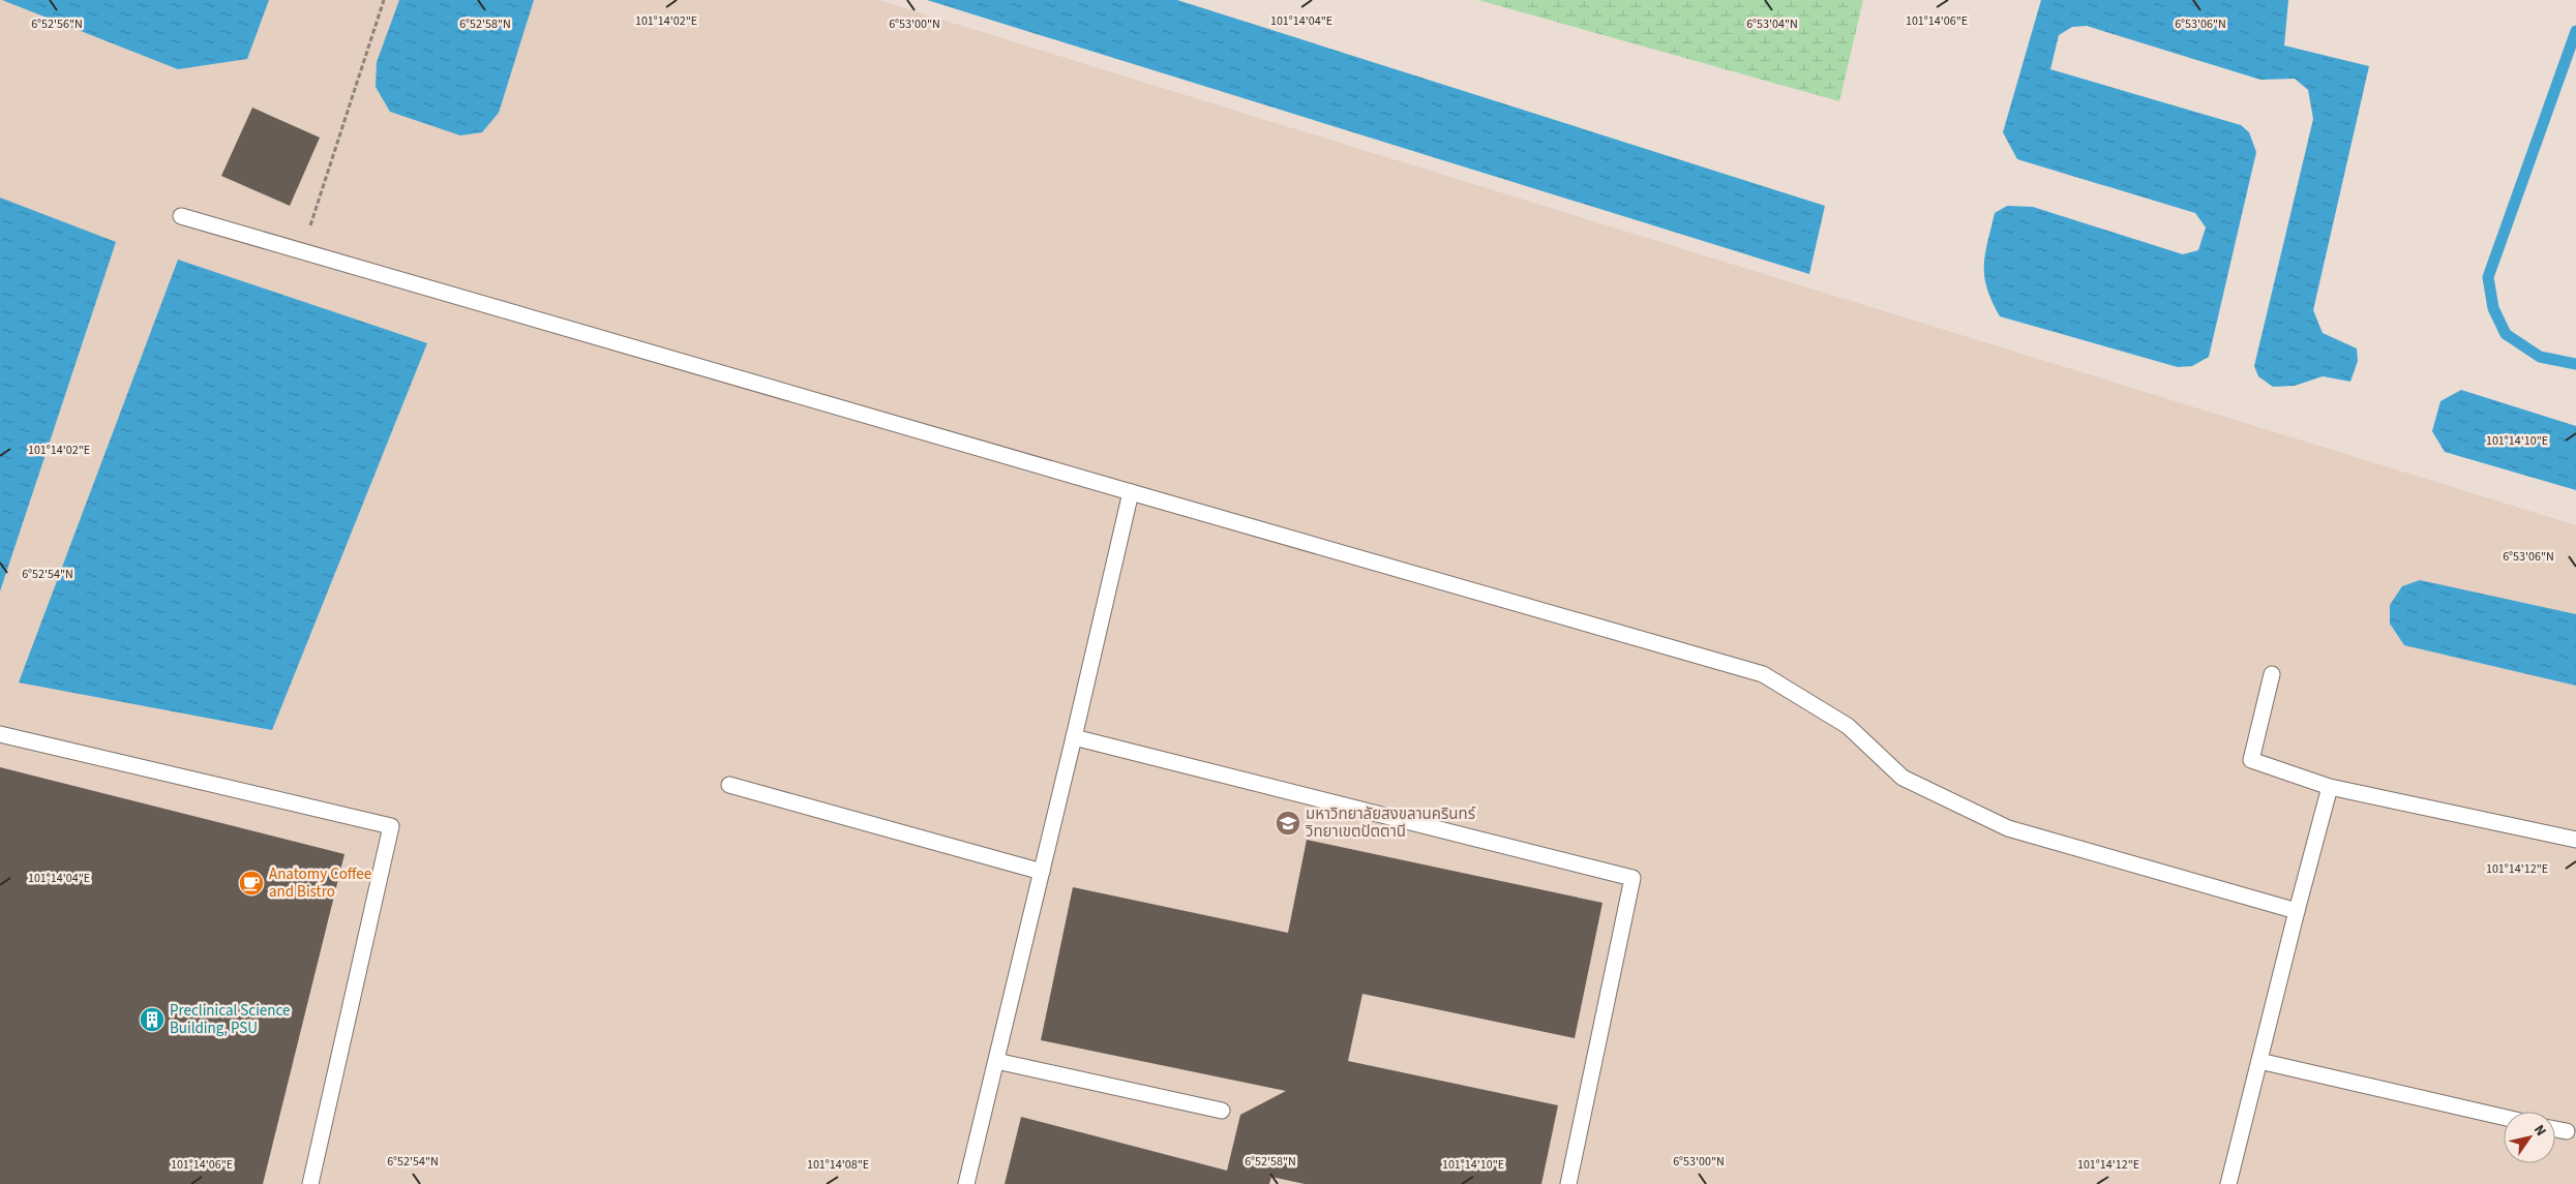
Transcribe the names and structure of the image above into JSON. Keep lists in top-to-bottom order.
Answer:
{
  "places": {
    "school or university": ["มหาวิทยาลัยสงขลานครินทร์ วิทยาเขตปัตตานี"],
    "cafe": ["Anatomy Coffee and Bistro"],
    "building": ["Preclinical Science Building, PSU"]
  },
  "north": "top right",
  "coordinates": [
    "101°14'04\"E",
    "101°14'06\"E",
    "101°14'02\"E",
    "6°52'58\"N",
    "6°53'00\"N",
    "6°53'04\"N",
    "6°52'56\"N",
    "6°53'06\"N",
    "101°14'10\"E",
    "6°52'54\"N",
    "101°14'12\"E",
    "101°14'08\"E"
  ]
}
